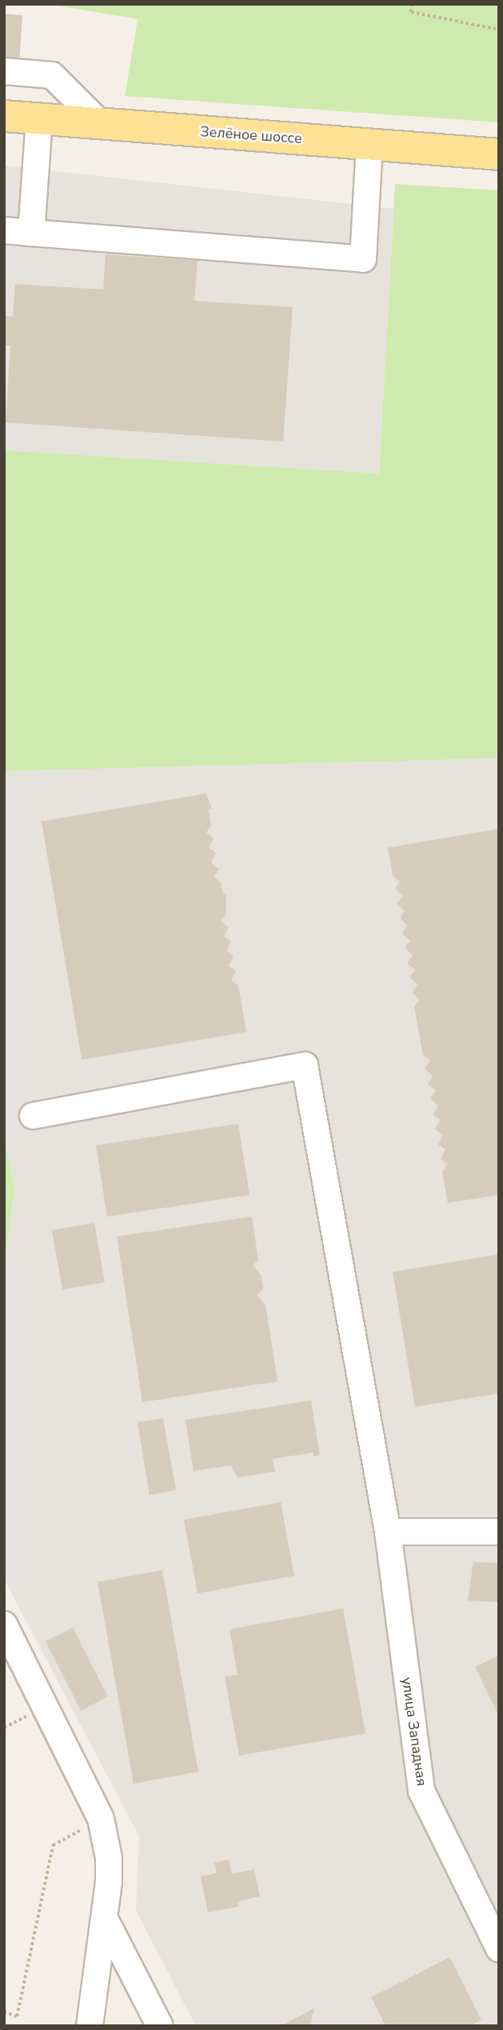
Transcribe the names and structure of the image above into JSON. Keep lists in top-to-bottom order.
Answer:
{
  "streets": {
    "main road": ["Зелёное шоссе"],
    "street": ["улица Западная"]
  }
}
